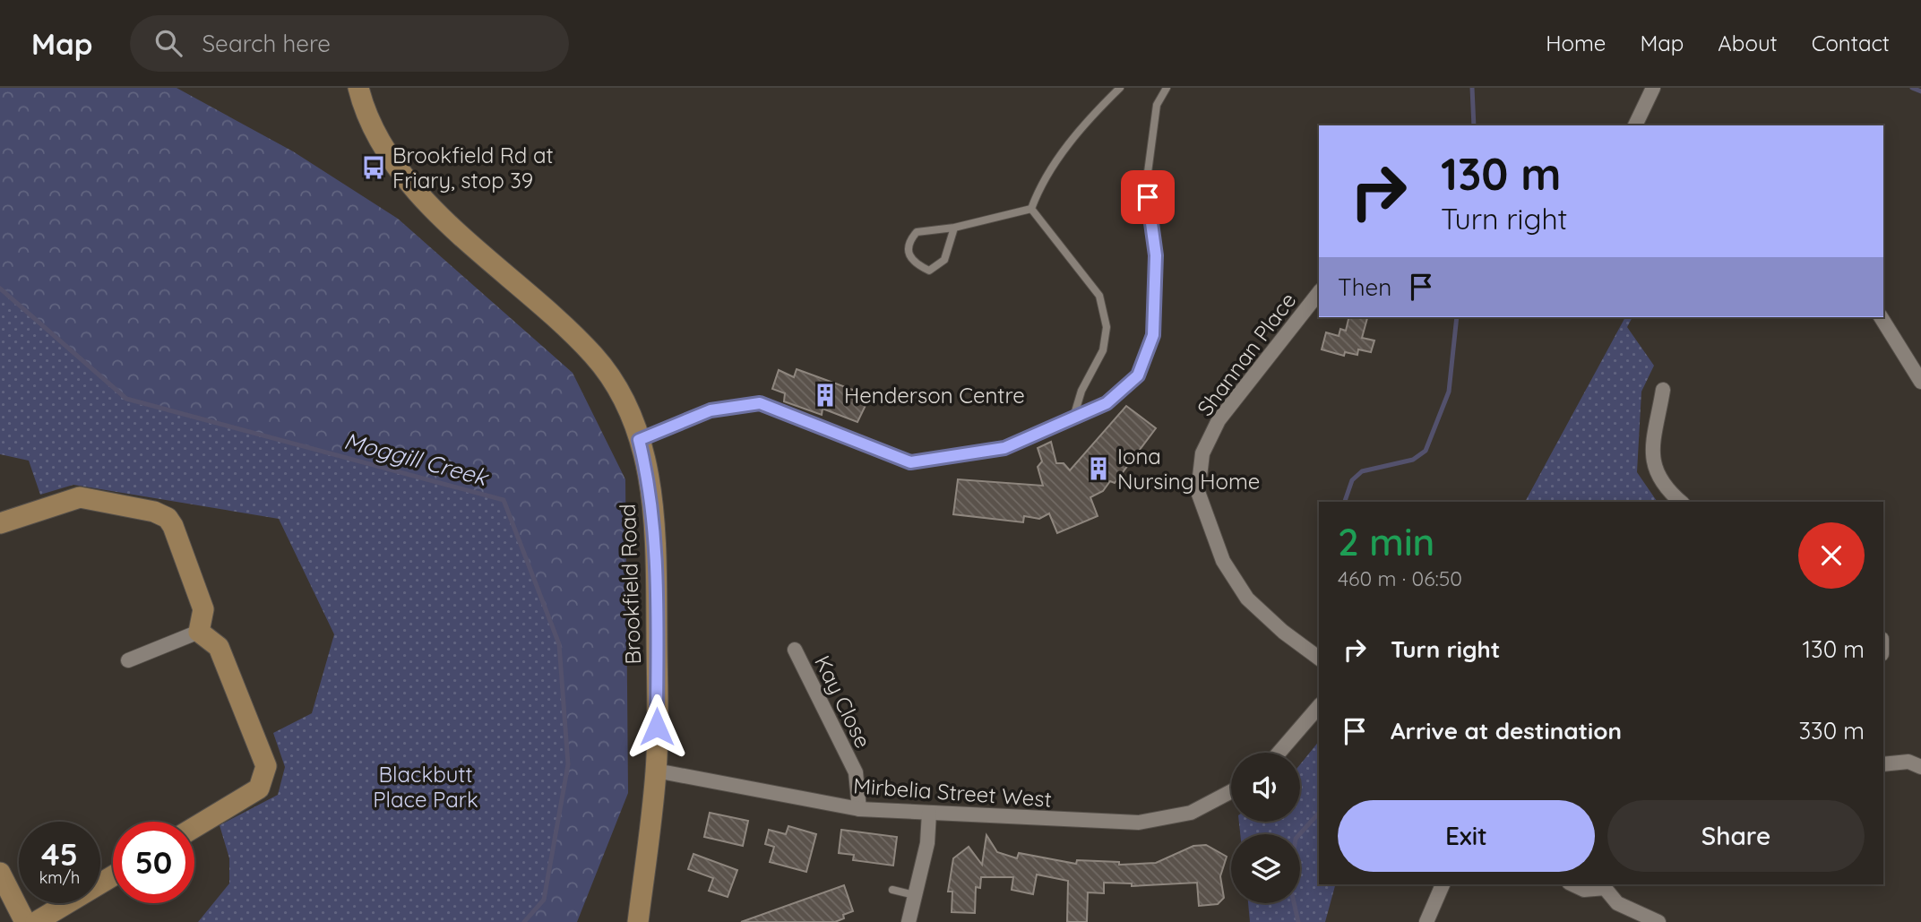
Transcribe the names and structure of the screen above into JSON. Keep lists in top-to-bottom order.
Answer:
{
  "streets": {
    "main road": ["Brookfield Road"],
    "street": ["Shannan Place", "Kay Close", "Mirbelia Street West"]
  },
  "crossings": [
    ["Brookfield Road", "Mirbelia Street West"],
    ["Kay Close", "Mirbelia Street West"]
  ],
  "water": ["Moggill Creek"],
  "parks": ["Blackbutt Place Park"],
  "places": {
    "bus stop": ["Brookfield Rd at Friary, stop 39"],
    "building": ["Henderson Centre", "Iona Nursing Home"]
  },
  "page": {
    "header": "Map",
    "search": "Search here",
    "nav": [
      "Home",
      "Map",
      "About",
      "Contact"
    ],
    "turn": ["130 m", "Turn right"],
    "then": "Then",
    "heading": ["2 min", "460 m · 06:50"],
    "list": [
      {
        "name": "Turn right",
        "value": "130 m"
      },
      {
        "name": "Arrive at destination",
        "value": "330 m"
      }
    ],
    "buttons": ["Exit", "Share"],
    "speed": "45 km/h",
    "limit": "50"
  }
}
